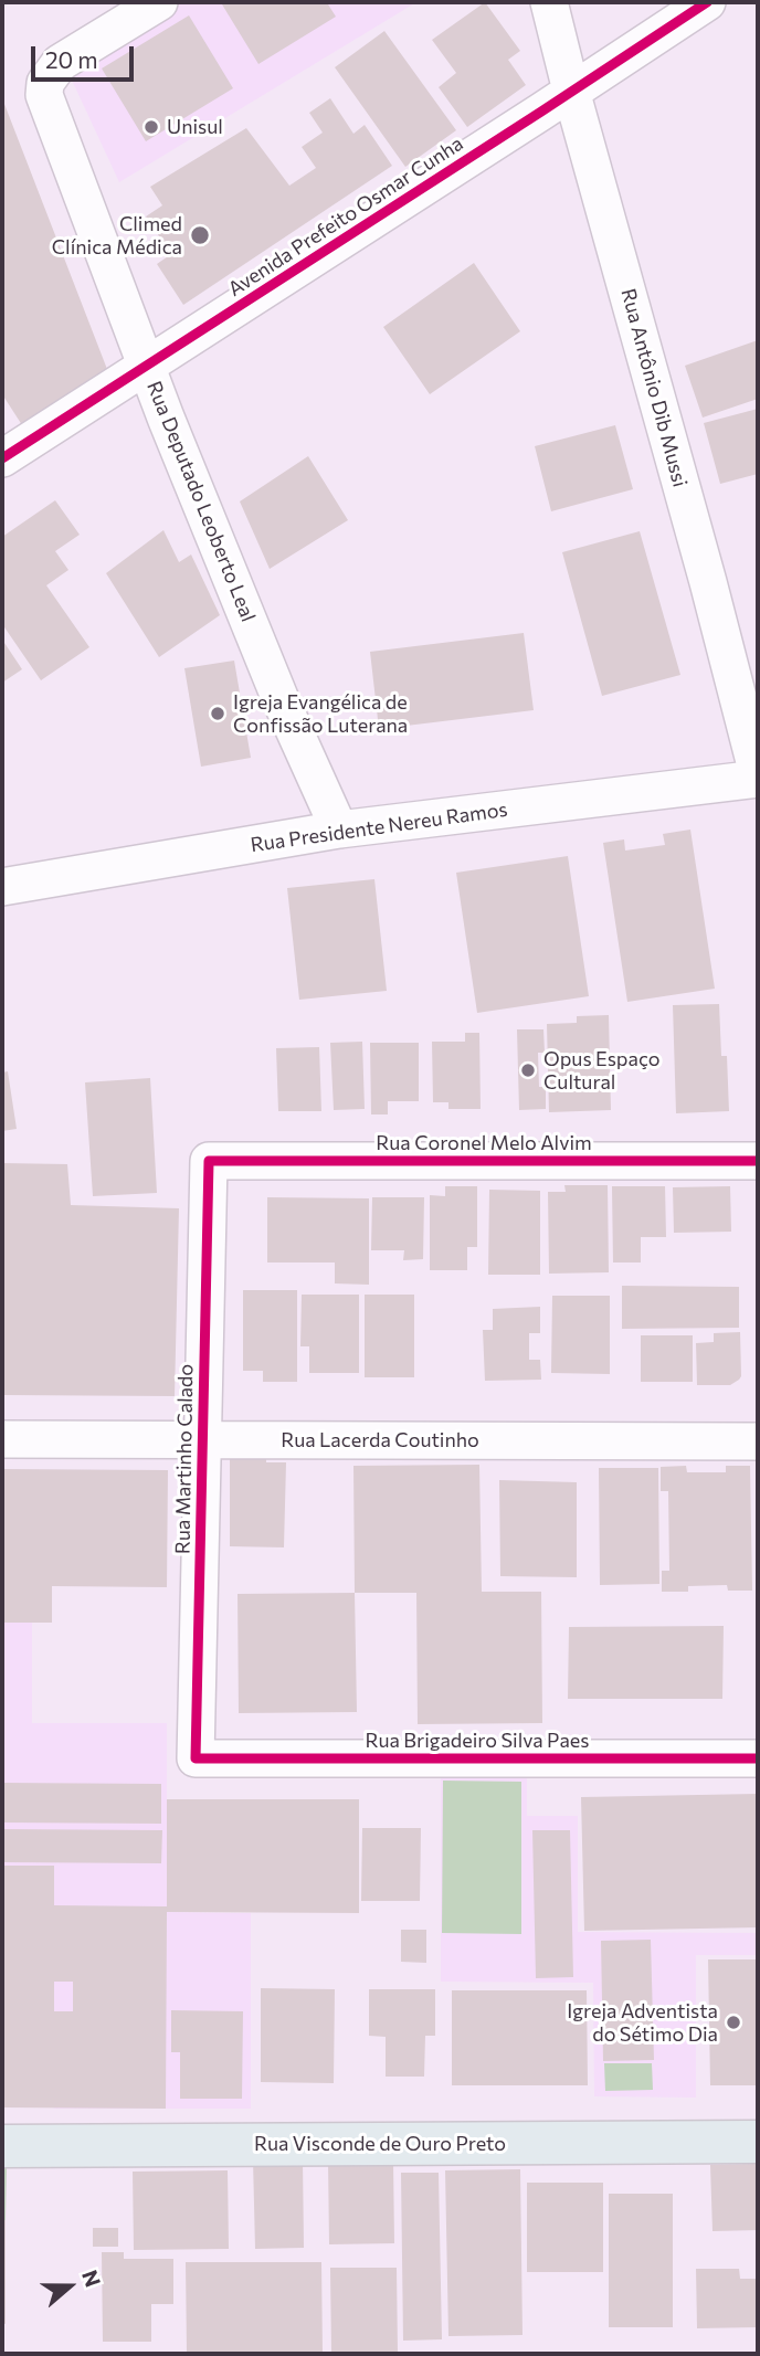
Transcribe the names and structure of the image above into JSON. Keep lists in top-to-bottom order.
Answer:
{
  "streets": {
    "main road": ["Rua Visconde de Ouro Preto"],
    "street": [
      "Avenida Prefeito Osmar Cunha",
      "Rua Antônio Dib Mussi",
      "Rua Deputado Leoberto Leal",
      "Rua Presidente Nereu Ramos",
      "Rua Coronel Melo Alvim",
      "Rua Lacerda Coutinho",
      "Rua Martinho Calado",
      "Rua Brigadeiro Silva Paes"
    ]
  },
  "crossings": [
    ["Avenida Prefeito Osmar Cunha", "Rua Antônio Dib Mussi"],
    ["Avenida Prefeito Osmar Cunha", "Rua Deputado Leoberto Leal"],
    ["Rua Antônio Dib Mussi", "Rua Presidente Nereu Ramos"],
    ["Rua Deputado Leoberto Leal", "Rua Presidente Nereu Ramos"],
    ["Rua Coronel Melo Alvim", "Rua Martinho Calado"],
    ["Rua Lacerda Coutinho", "Rua Martinho Calado"],
    ["Rua Martinho Calado", "Rua Brigadeiro Silva Paes"]
  ],
  "places": [
    "Unisul",
    "Climed Clínica Médica",
    "Igreja Evangélica de Confissão Luterana",
    "Opus Espaço Cultural",
    "Igreja Adventista do Sétimo Dia"
  ],
  "scale_bar": "20 m",
  "north": "right"
}
